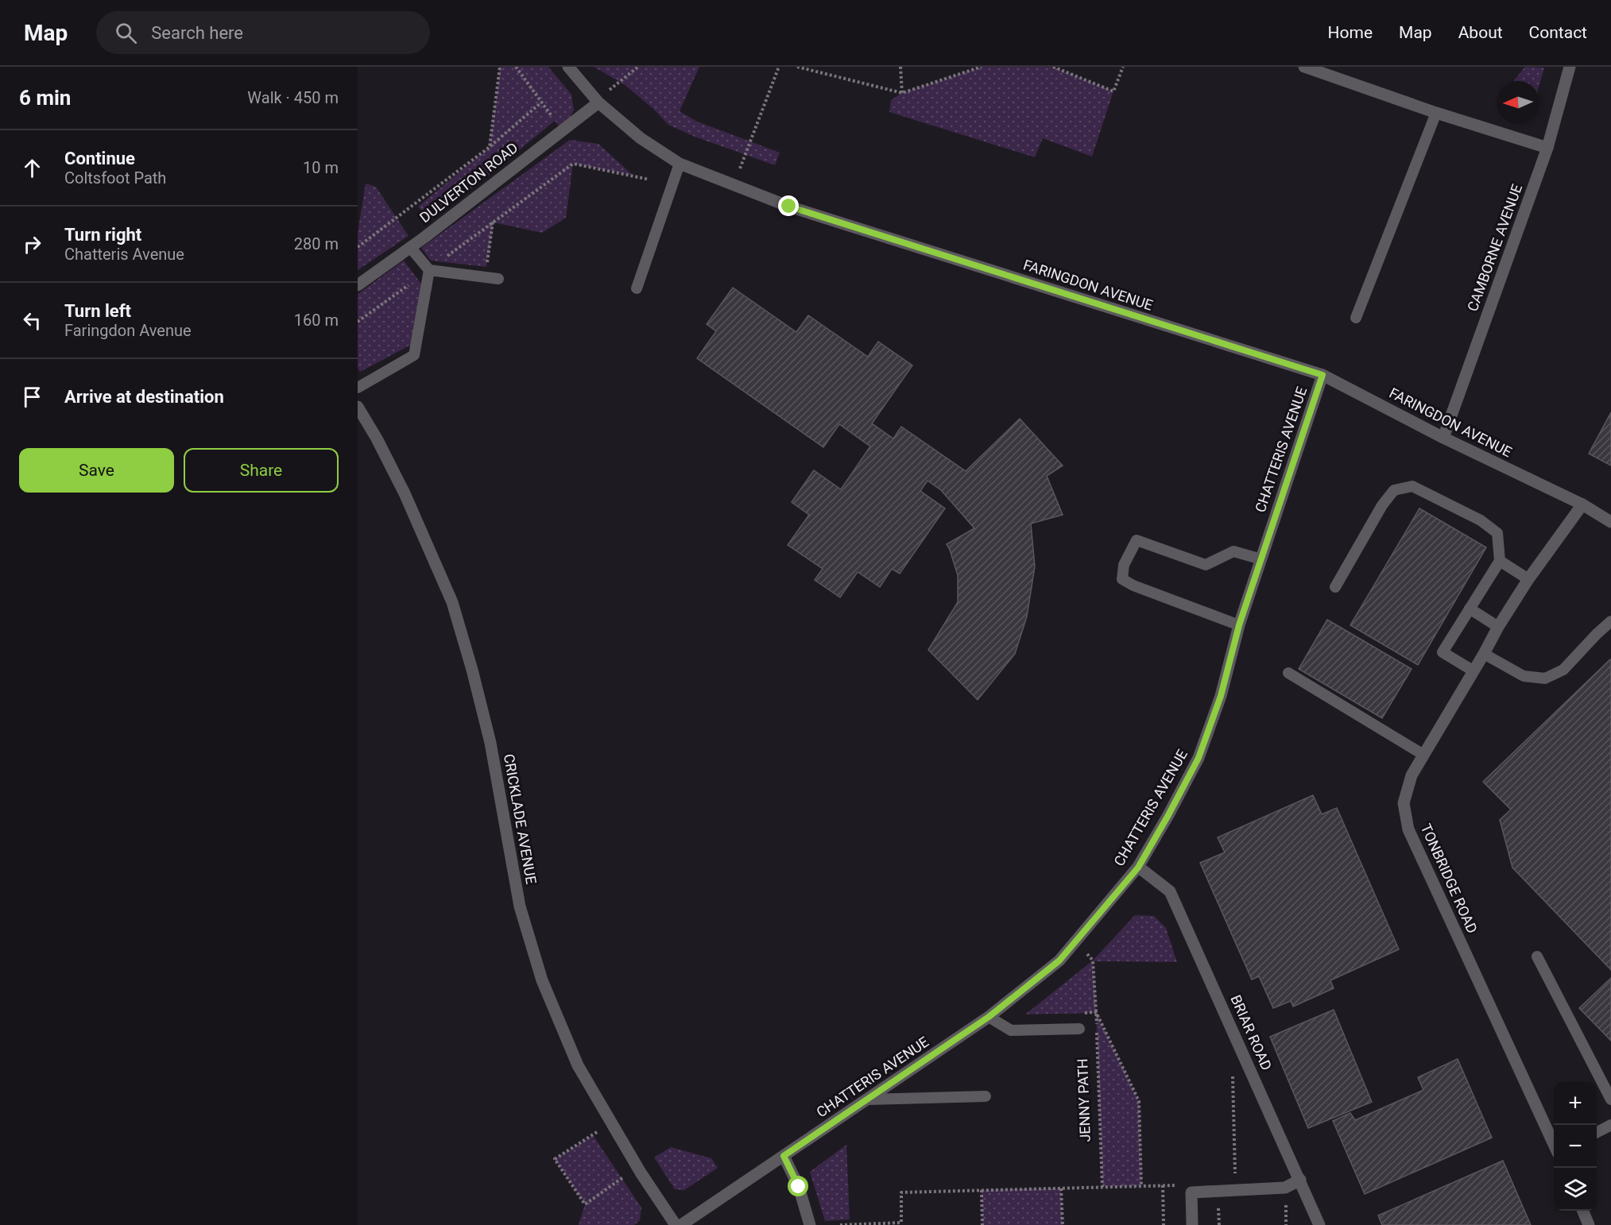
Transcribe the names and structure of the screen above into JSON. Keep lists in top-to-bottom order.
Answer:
{
  "streets": {
    "street": [
      "DULVERTON ROAD",
      "CAMBORNE AVENUE",
      "FARINGDON AVENUE",
      "CHATTERIS AVENUE",
      "CRICKLADE AVENUE",
      "TONBRIDGE ROAD",
      "BRIAR ROAD"
    ],
    "path": ["JENNY PATH"]
  },
  "crossings": [
    ["DULVERTON ROAD", "FARINGDON AVENUE"],
    ["CAMBORNE AVENUE", "FARINGDON AVENUE"],
    ["FARINGDON AVENUE", "CHATTERIS AVENUE"],
    ["FARINGDON AVENUE", "TONBRIDGE ROAD"],
    ["CHATTERIS AVENUE", "BRIAR ROAD"],
    ["CHATTERIS AVENUE", "JENNY PATH"]
  ],
  "north": "left",
  "page": {
    "header": "Map",
    "search": "Search here",
    "nav": [
      "Home",
      "Map",
      "About",
      "Contact"
    ],
    "heading": ["6 min", "Walk · 450 m"],
    "list": [
      ["Continue", "Coltsfoot Path", "10 m"],
      ["Turn right", "Chatteris Avenue", "280 m"],
      ["Turn left", "Faringdon Avenue", "160 m"],
      "Arrive at destination"
    ],
    "buttons": ["Save", "Share"],
    "map_buttons": ["+", "−"]
  }
}
